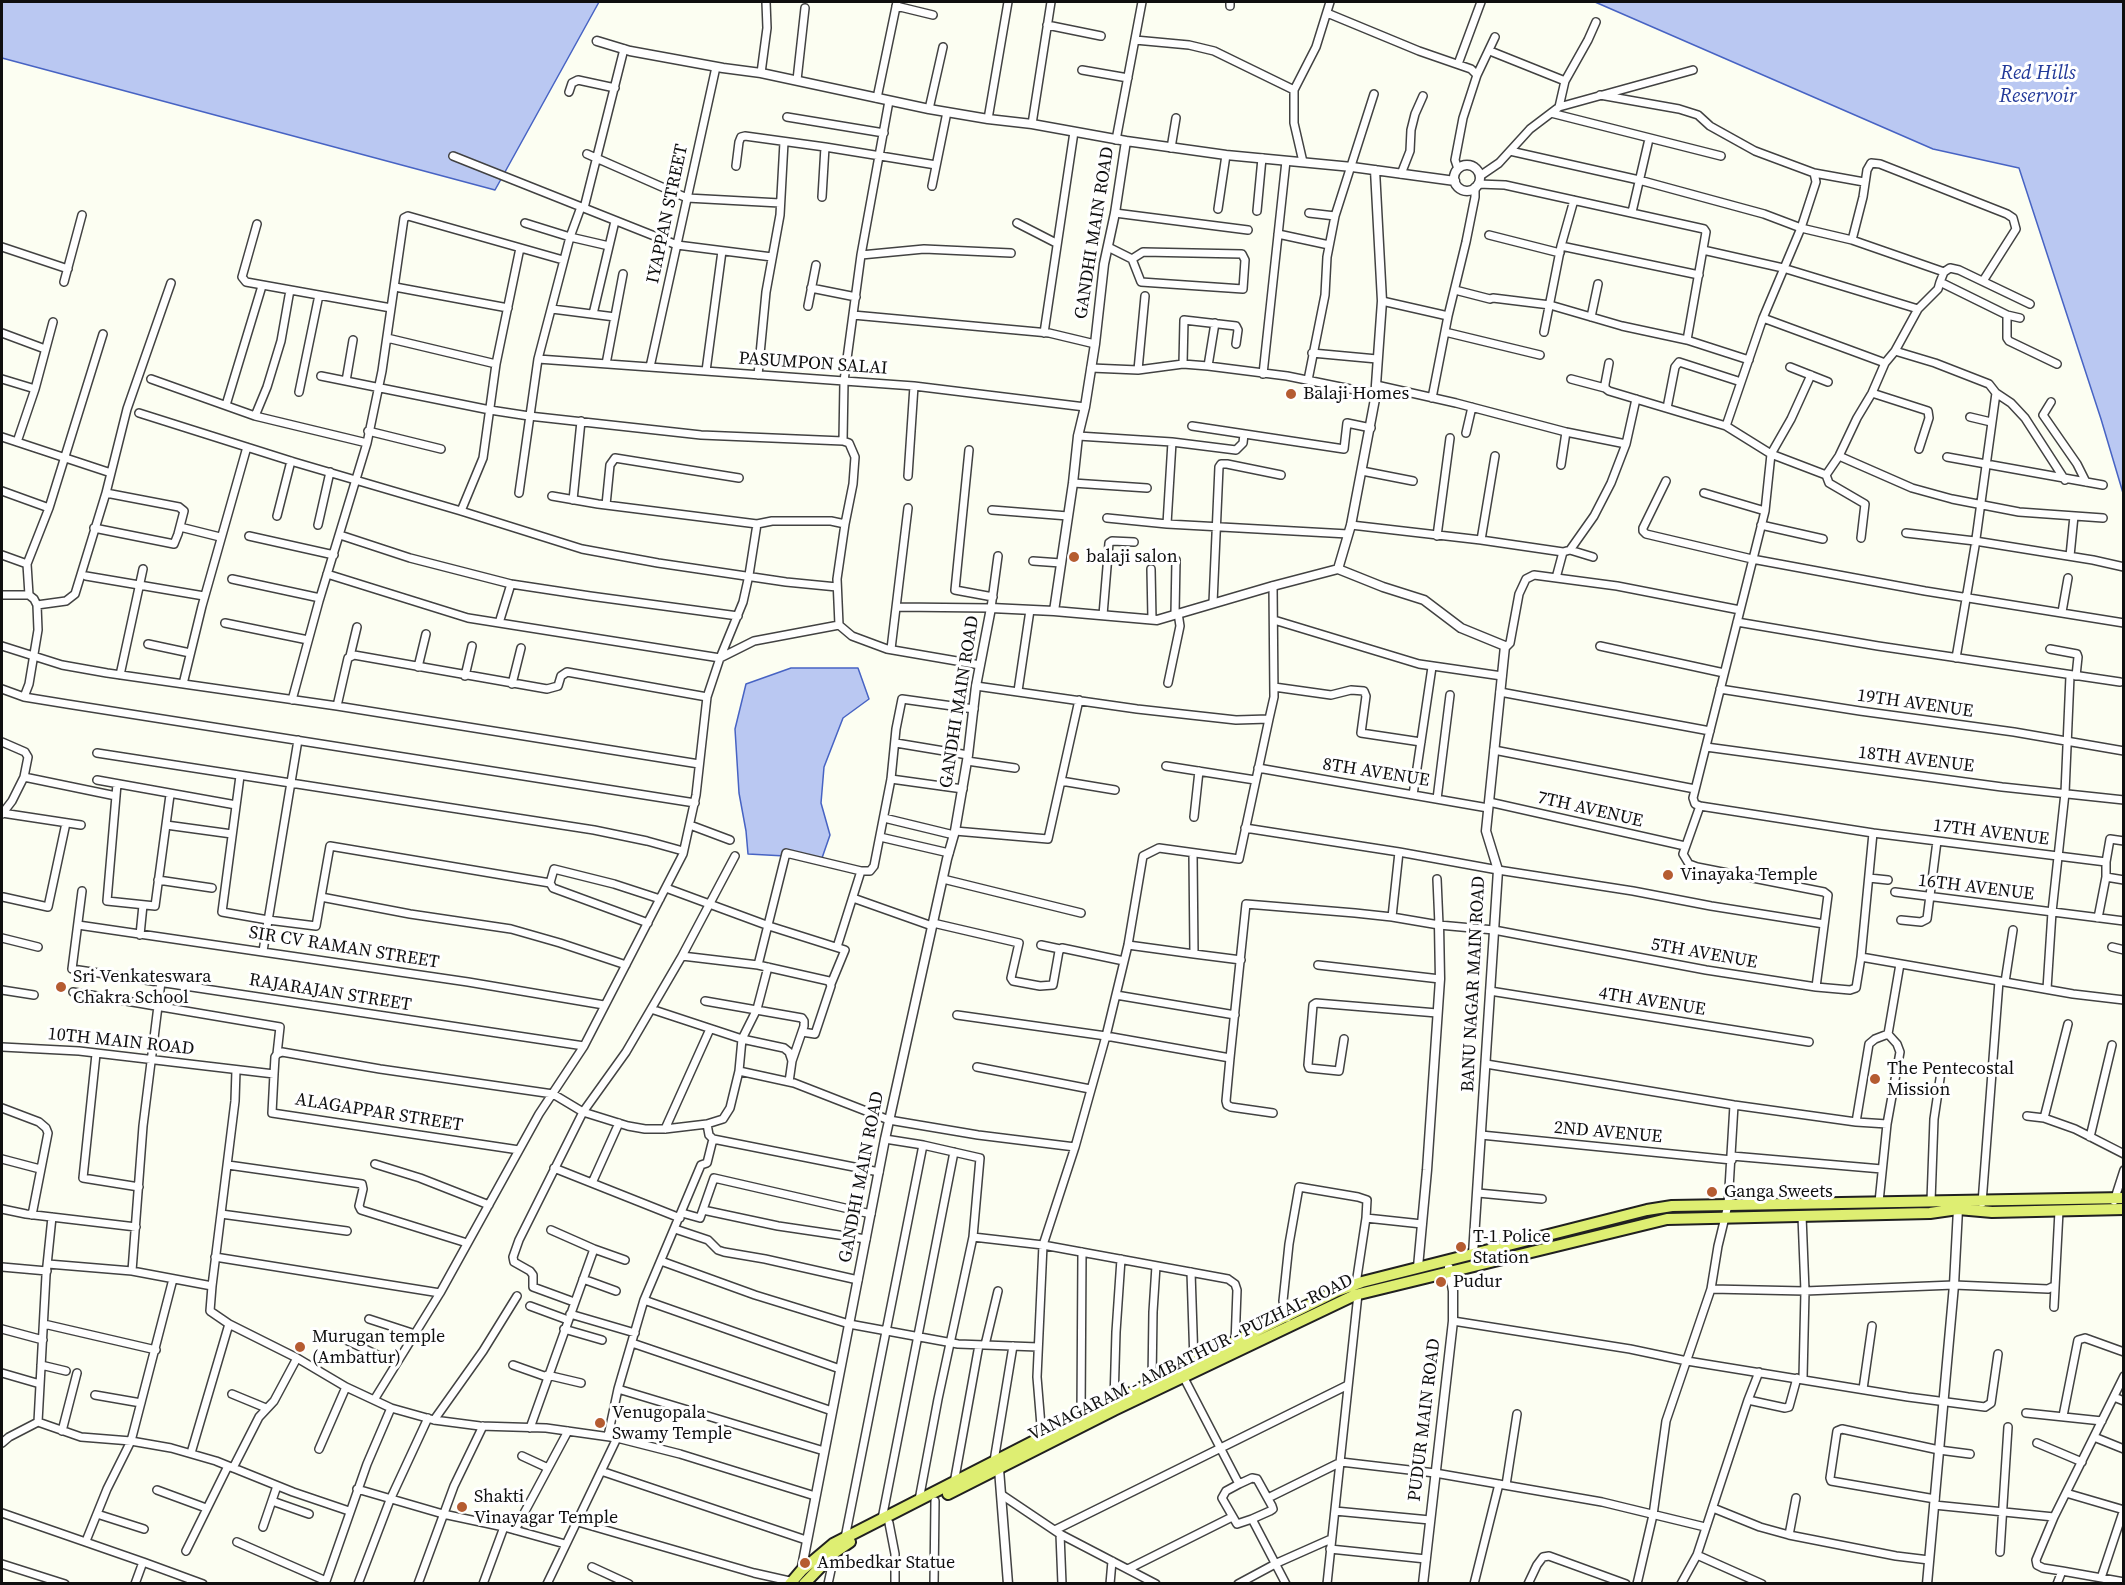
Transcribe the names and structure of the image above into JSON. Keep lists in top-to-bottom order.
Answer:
{
  "streets": {
    "main road": ["VANAGARAM - AMBATHUR - PUZHAL ROAD"],
    "street": [
      "IYAPPAN STREET",
      "GANDHI MAIN ROAD",
      "PASUMPON SALAI",
      "19TH AVENUE",
      "18TH AVENUE",
      "8TH AVENUE",
      "7TH AVENUE",
      "17TH AVENUE",
      "16TH AVENUE",
      "SIR CV RAMAN STREET",
      "5TH AVENUE",
      "BANU NAGAR MAIN ROAD",
      "RAJARAJAN STREET",
      "4TH AVENUE",
      "10TH MAIN ROAD",
      "ALAGAPPAR STREET",
      "2ND AVENUE",
      "PUDUR MAIN ROAD"
    ]
  },
  "crossings": [
    ["IYAPPAN STREET", "PASUMPON SALAI"],
    ["GANDHI MAIN ROAD", "PASUMPON SALAI"],
    ["GANDHI MAIN ROAD", "VANAGARAM - AMBATHUR - PUZHAL ROAD"],
    ["8TH AVENUE", "7TH AVENUE"],
    ["8TH AVENUE", "BANU NAGAR MAIN ROAD"],
    ["7TH AVENUE", "BANU NAGAR MAIN ROAD"],
    ["SIR CV RAMAN STREET", "RAJARAJAN STREET"],
    ["5TH AVENUE", "BANU NAGAR MAIN ROAD"],
    ["BANU NAGAR MAIN ROAD", "4TH AVENUE"],
    ["BANU NAGAR MAIN ROAD", "2ND AVENUE"],
    ["10TH MAIN ROAD", "ALAGAPPAR STREET"],
    ["VANAGARAM - AMBATHUR - PUZHAL ROAD", "PUDUR MAIN ROAD"]
  ],
  "water": ["Red Hills Reservoir"],
  "places": [
    "Balaji Homes",
    "balaji salon",
    "Vinayaka Temple",
    "Sri Venkateswara Chakra School",
    "The Pentecostal Mission",
    "Ganga Sweets",
    "T-1 Police Station",
    "Pudur",
    "Murugan temple (Ambattur)",
    "Venugopala Swamy Temple",
    "Shakti Vinayagar Temple",
    "Ambedkar Statue"
  ]
}
